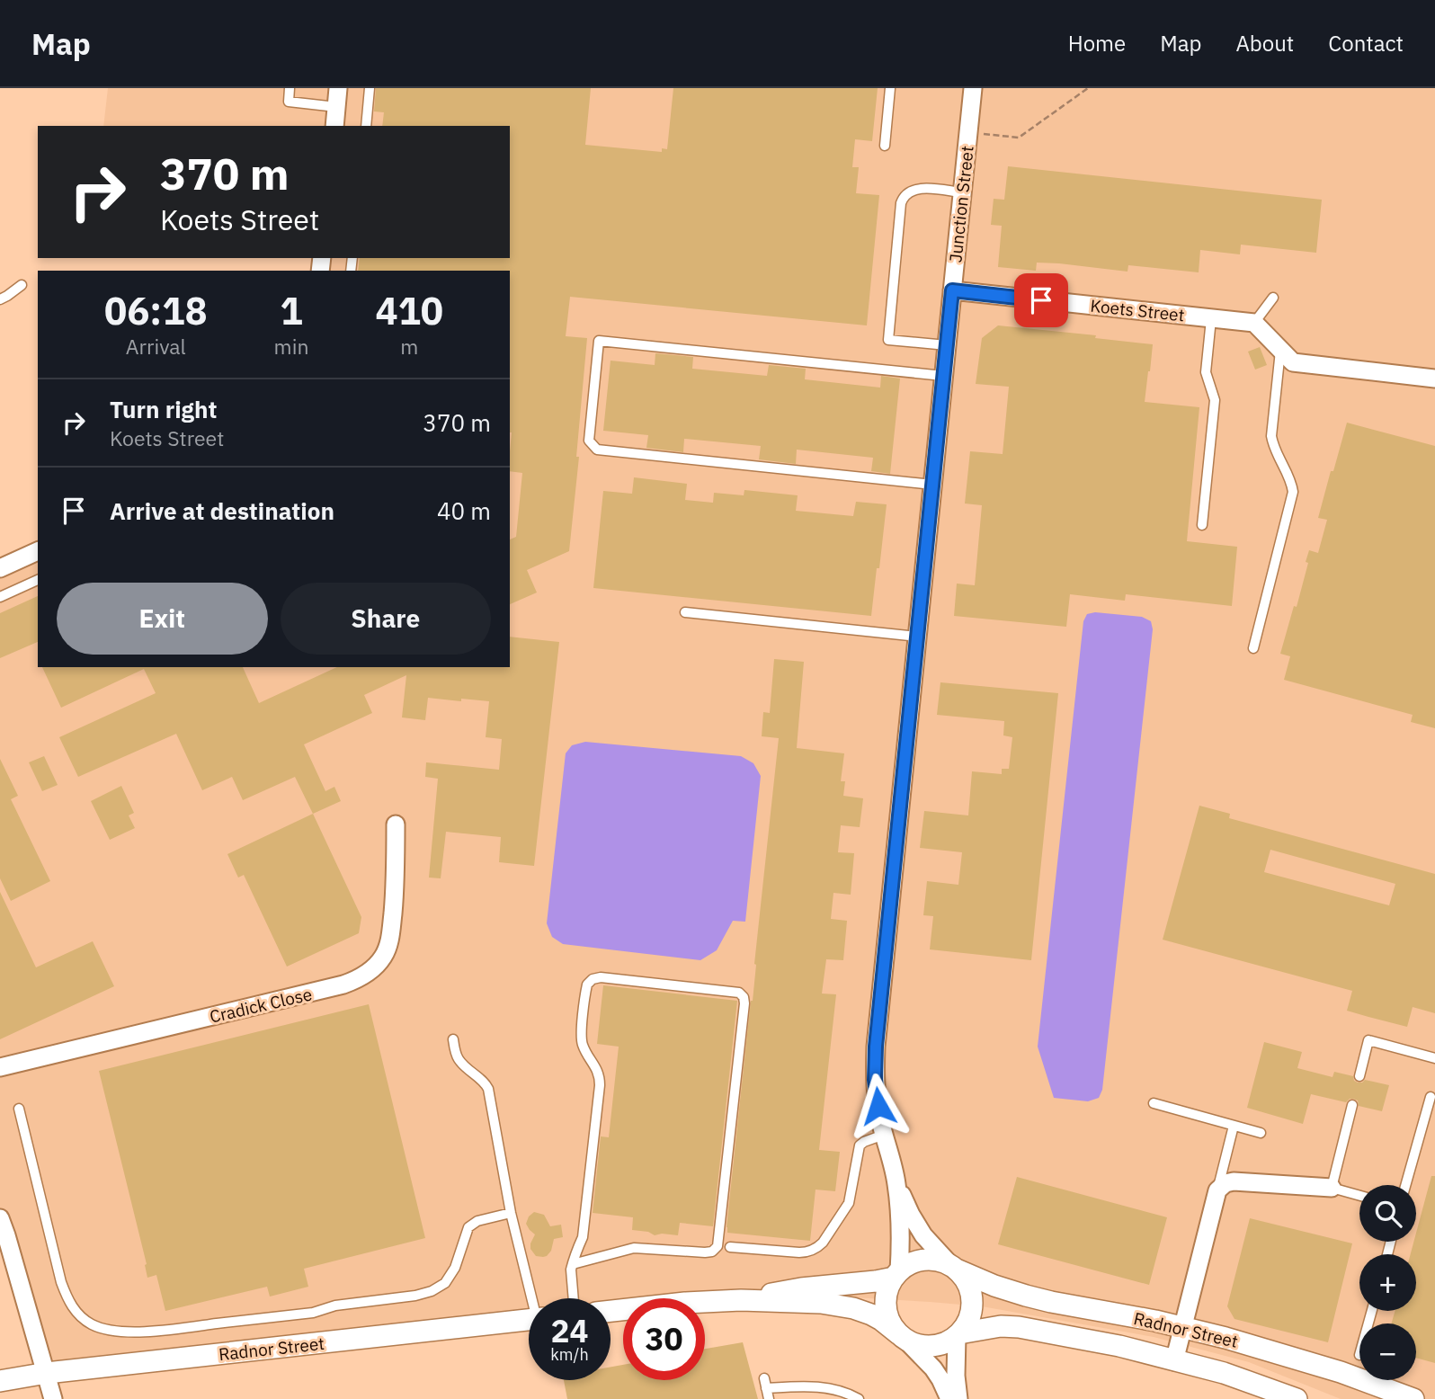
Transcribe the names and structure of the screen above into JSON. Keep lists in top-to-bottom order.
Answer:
{
  "streets": {
    "street": [
      "Junction Street",
      "Koets Street",
      "Cradick Close",
      "Radnor Street"
    ]
  },
  "crossings": [
    ["Junction Street", "Koets Street"],
    ["Junction Street", "Radnor Street"]
  ],
  "page": {
    "header": "Map",
    "nav": [
      "Home",
      "Map",
      "About",
      "Contact"
    ],
    "turn": ["370 m", "Koets Street"],
    "eta": [
      "06:18",
      "Arrival",
      "1",
      "min",
      "410",
      "m"
    ],
    "list": [
      {
        "name": "Turn right",
        "note": "Koets Street",
        "value": "370 m"
      },
      {
        "name": "Arrive at destination",
        "value": "40 m"
      }
    ],
    "buttons": ["Exit", "Share"],
    "map_buttons": ["+", "−"],
    "speed": "24 km/h",
    "limit": "30"
  }
}
